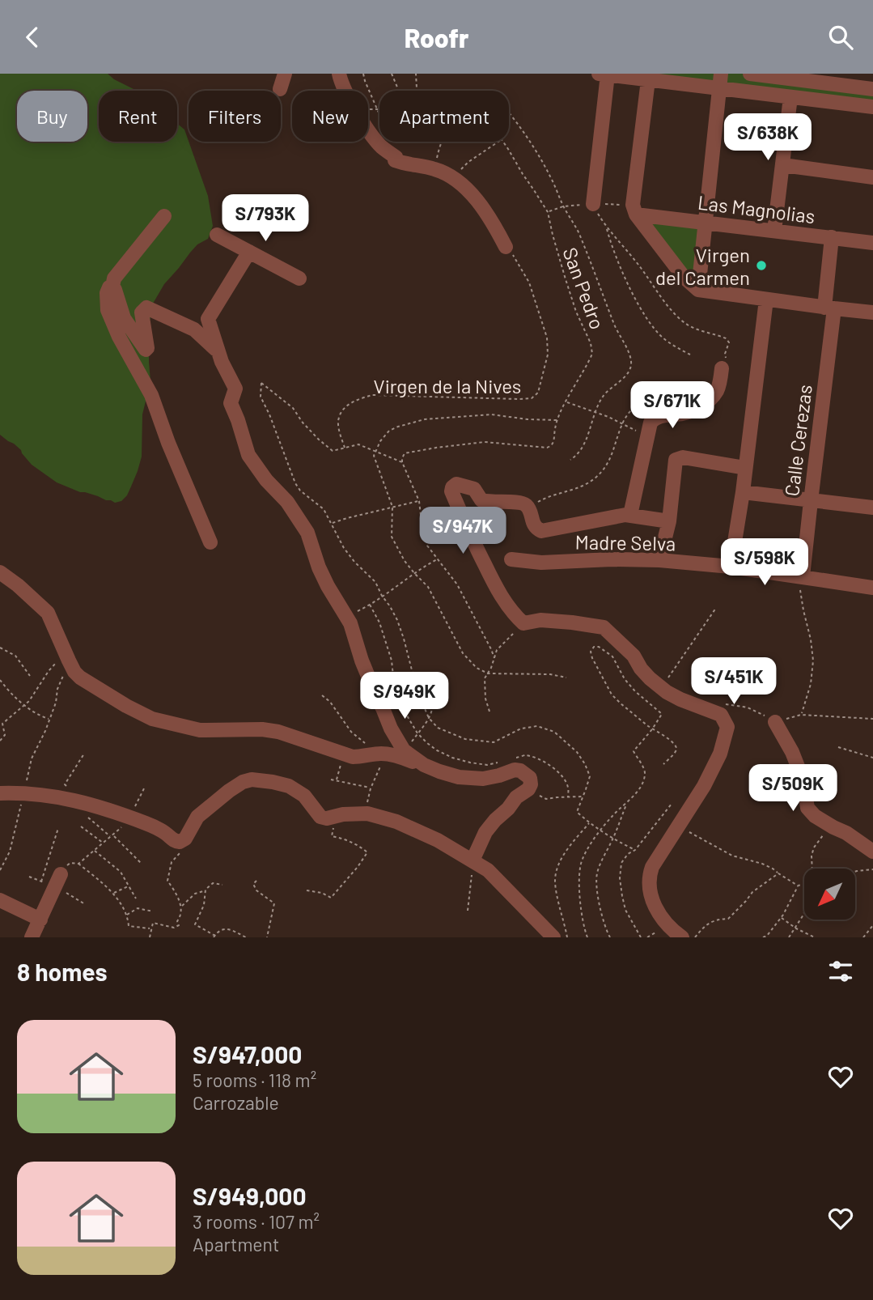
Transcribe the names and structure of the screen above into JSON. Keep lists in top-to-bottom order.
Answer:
{
  "streets": {
    "street": ["Las Magnolias", "Calle Cerezas", "Madre Selva"],
    "path": ["San Pedro", "Virgen de la Nives"]
  },
  "crossings": [
    ["Las Magnolias", "Calle Cerezas"],
    ["Calle Cerezas", "Madre Selva"]
  ],
  "places": ["Virgen del Carmen"],
  "north": "bottom left",
  "page": {
    "header": "Roofr",
    "chip": [
      "Buy",
      "Rent",
      "Filters",
      "New",
      "Apartment"
    ],
    "price": [
      "S/638K",
      "S/793K",
      "S/671K",
      "S/947K",
      "S/598K",
      "S/451K",
      "S/949K",
      "S/509K"
    ],
    "heading": "8 homes",
    "list": [
      {
        "name": "S/947,000",
        "note": "5 rooms · 118 m² · Carrozable"
      },
      {
        "name": "S/949,000",
        "note": "3 rooms · 107 m² · Apartment"
      }
    ]
  }
}
